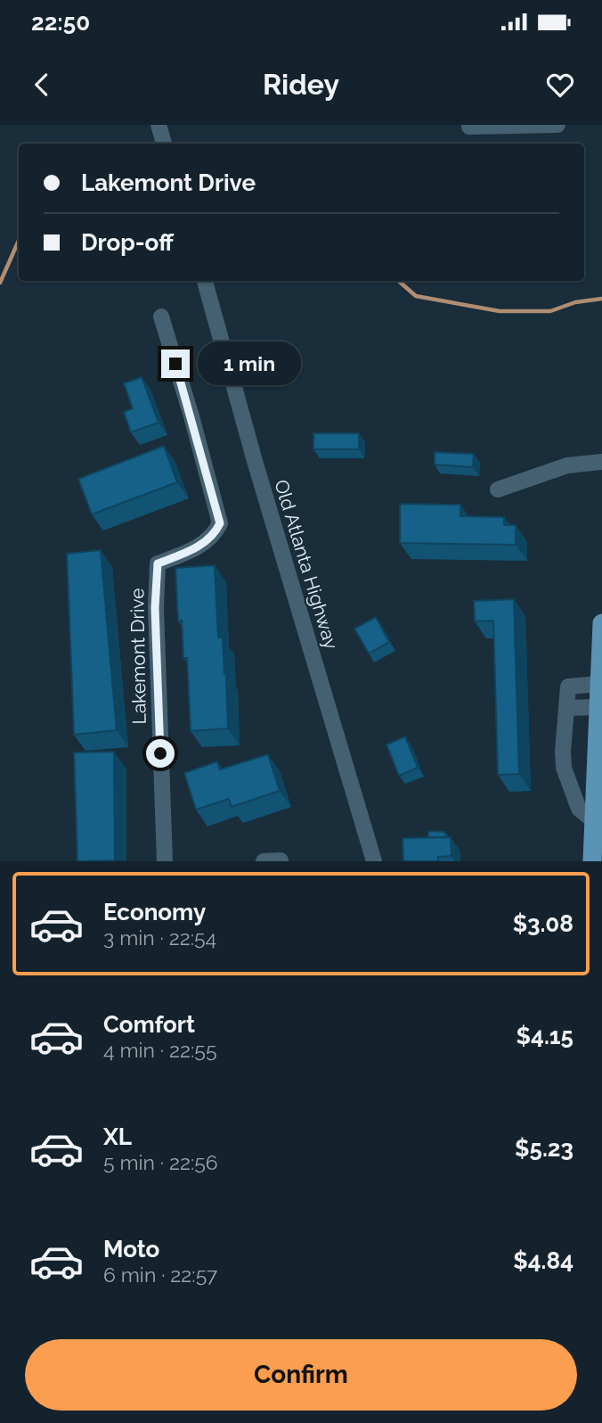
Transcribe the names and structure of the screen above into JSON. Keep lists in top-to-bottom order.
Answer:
{
  "streets": {
    "street": ["Old Atlanta Highway", "Lakemont Drive"]
  },
  "page": {
    "status": "22:50",
    "header": "Ridey",
    "banner": ["Lakemont Drive", "Drop-off"],
    "bubble": "1 min",
    "list": [
      {
        "name": "Economy",
        "note": "3 min · 22:54",
        "value": "$3.08"
      },
      {
        "name": "Comfort",
        "note": "4 min · 22:55",
        "value": "$4.15"
      },
      {
        "name": "XL",
        "note": "5 min · 22:56",
        "value": "$5.23"
      },
      {
        "name": "Moto",
        "note": "6 min · 22:57",
        "value": "$4.84"
      }
    ],
    "buttons": "Confirm"
  }
}
